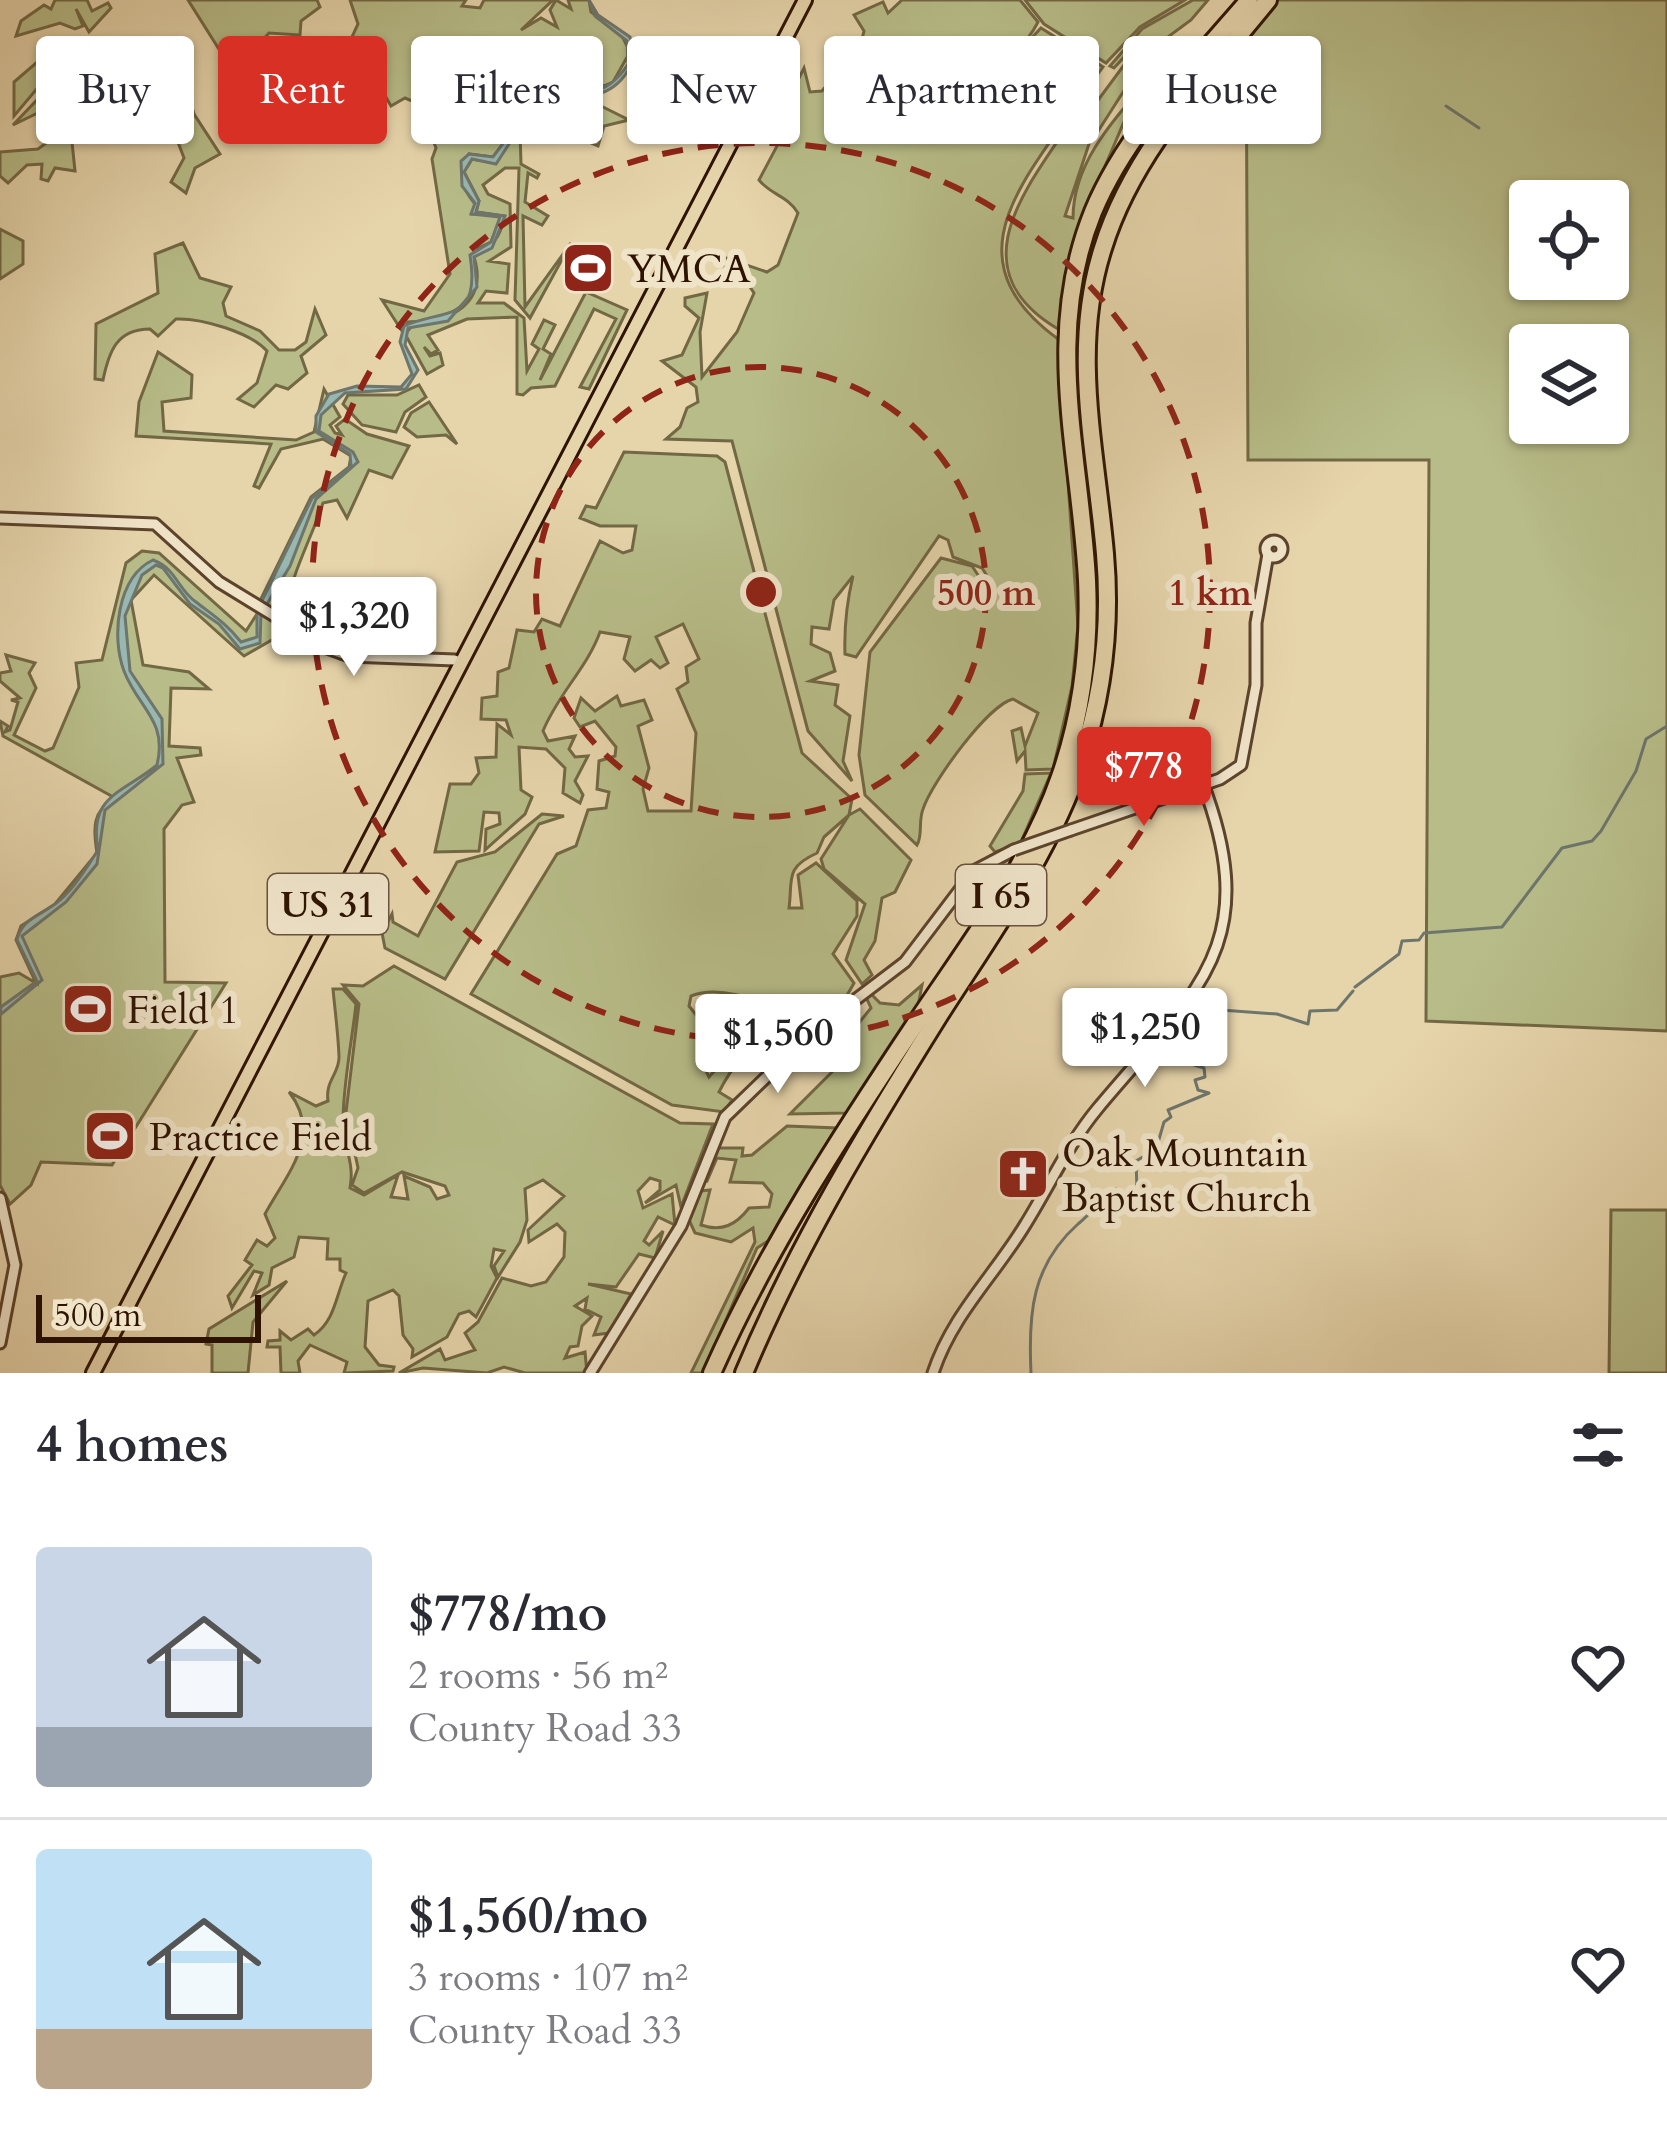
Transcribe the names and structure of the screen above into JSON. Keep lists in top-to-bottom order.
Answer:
{
  "streets": {
    "highway": ["I 65"],
    "main road": ["US 31"]
  },
  "places": {
    "sports": ["YMCA", "Field 1", "Practice Field"],
    "church": ["Oak Mountain Baptist Church"]
  },
  "scale_bar": "500 m",
  "page": {
    "chip": [
      "Buy",
      "Rent",
      "Filters",
      "New",
      "Apartment",
      "House"
    ],
    "price": [
      "$1,320",
      "$778",
      "$1,250",
      "$1,560"
    ],
    "scale": "500 m",
    "heading": "4 homes",
    "list": [
      {
        "name": "$778/mo",
        "note": "2 rooms · 56 m² · County Road 33"
      },
      {
        "name": "$1,560/mo",
        "note": "3 rooms · 107 m² · County Road 33"
      }
    ]
  },
  "rings": ["500 m", "1 km"]
}
